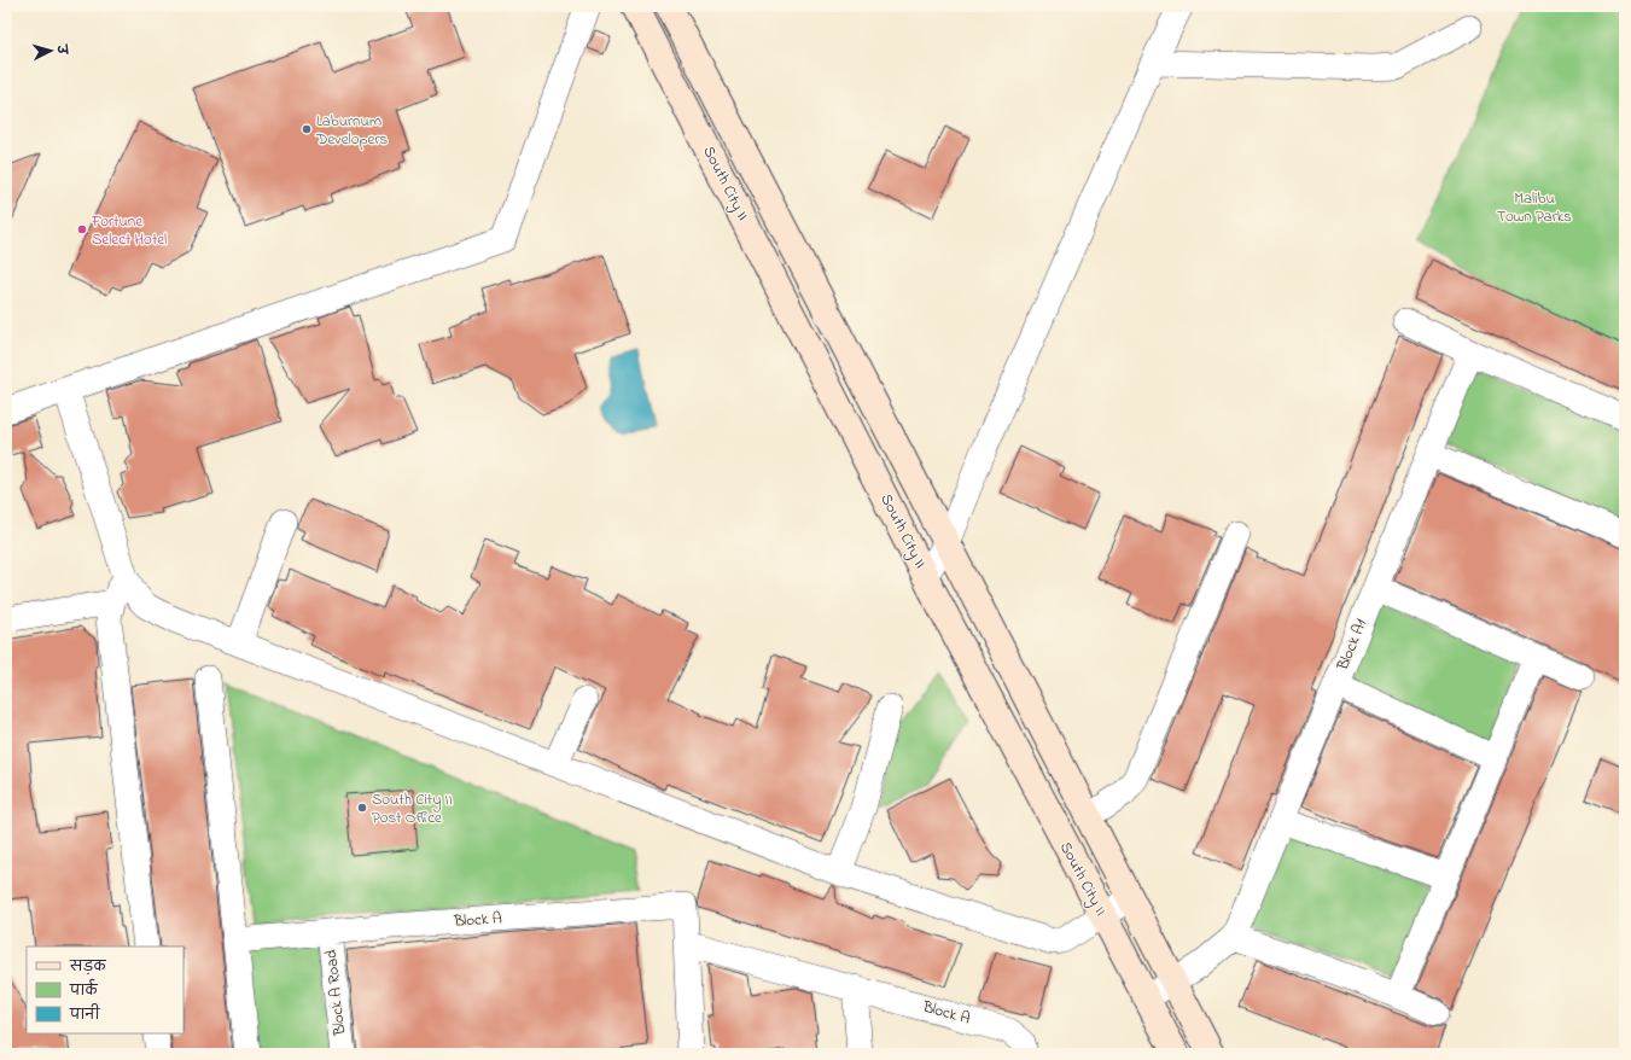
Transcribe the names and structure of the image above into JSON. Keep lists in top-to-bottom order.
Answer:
{
  "streets": {
    "main road": ["South City II"],
    "street": ["Block A1", "Block A", "Block A Road"]
  },
  "crossings": [
    ["Block A", "Block A Road"]
  ],
  "parks": ["Malibu Town Parks"],
  "places": ["Laburnum Developers", "Fortune Select Hotel", "South City II Post Office"],
  "legend": ["सड़क", "पार्क", "पानी"],
  "north": "right"
}
